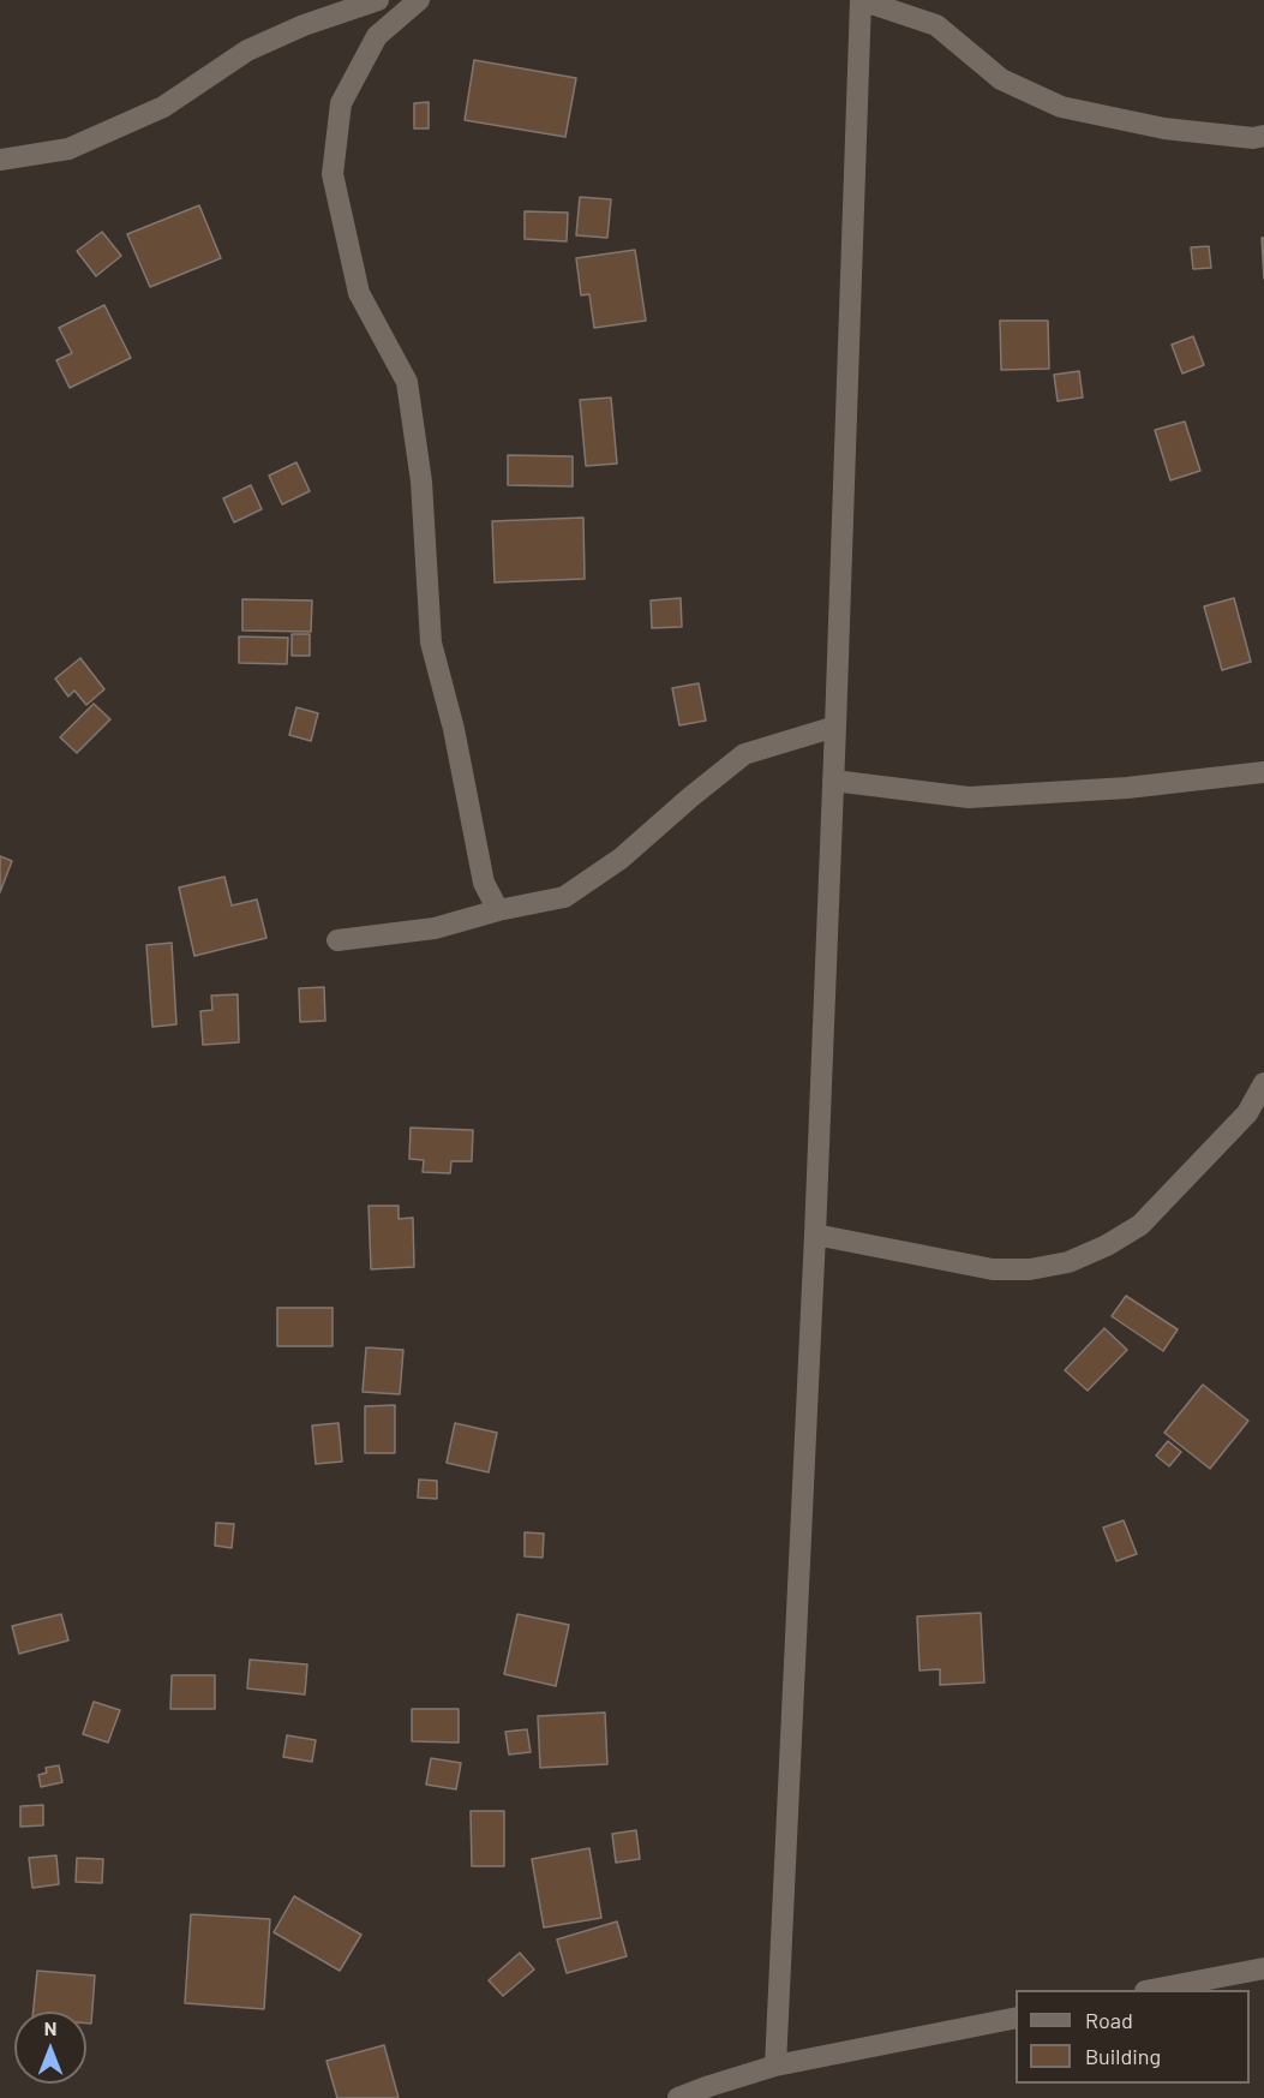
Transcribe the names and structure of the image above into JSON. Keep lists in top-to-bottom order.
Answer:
{
  "legend": ["Road", "Building"],
  "north": "top"
}
